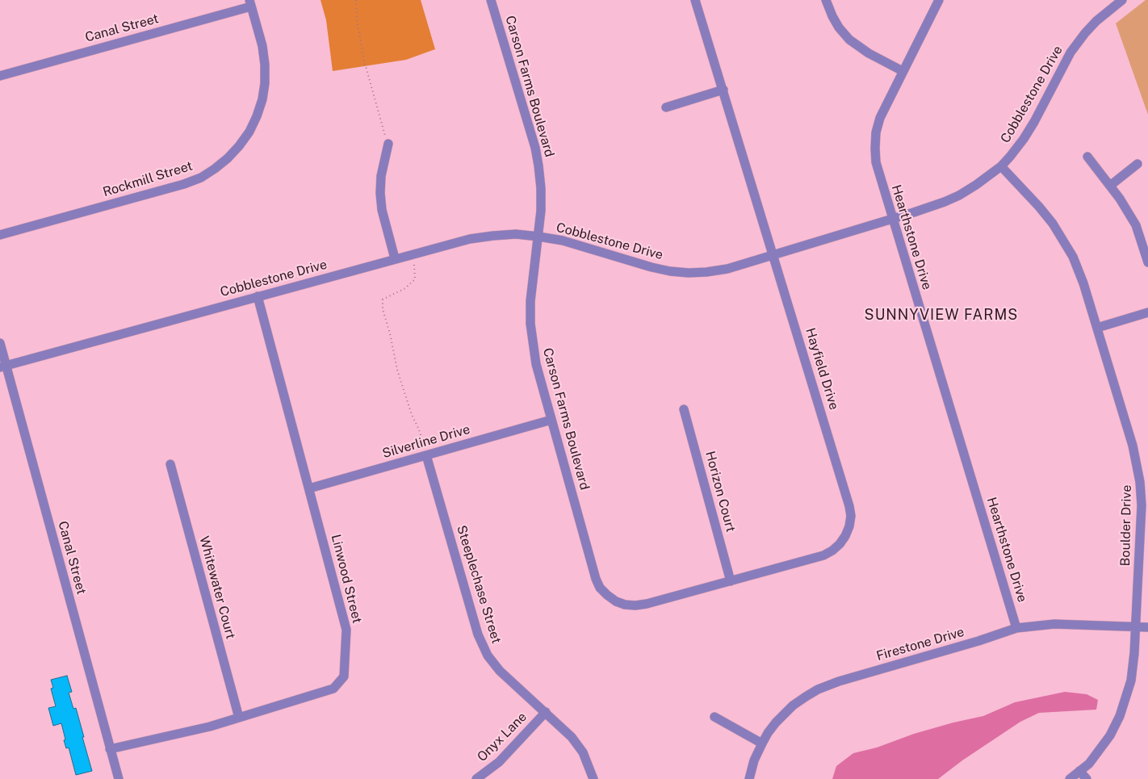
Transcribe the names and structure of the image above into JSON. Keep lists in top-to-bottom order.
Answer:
{
  "streets": {
    "street": [
      "Canal Street",
      "Carson Farms Boulevard",
      "Cobblestone Drive",
      "Rockmill Street",
      "Hearthstone Drive",
      "Hayfield Drive",
      "Silverline Drive",
      "Horizon Court",
      "Boulder Drive",
      "Linwood Street",
      "Steeplechase Street",
      "Whitewater Court",
      "Firestone Drive",
      "Onyx Lane"
    ]
  },
  "crossings": [
    ["Canal Street", "Cobblestone Drive"],
    ["Canal Street", "Rockmill Street"],
    ["Canal Street", "Linwood Street"],
    ["Carson Farms Boulevard", "Cobblestone Drive"],
    ["Carson Farms Boulevard", "Hayfield Drive"],
    ["Carson Farms Boulevard", "Silverline Drive"],
    ["Carson Farms Boulevard", "Horizon Court"],
    ["Cobblestone Drive", "Hearthstone Drive"],
    ["Cobblestone Drive", "Hayfield Drive"],
    ["Cobblestone Drive", "Boulder Drive"],
    ["Cobblestone Drive", "Linwood Street"],
    ["Hearthstone Drive", "Firestone Drive"],
    ["Hayfield Drive", "Horizon Court"],
    ["Silverline Drive", "Linwood Street"],
    ["Silverline Drive", "Steeplechase Street"],
    ["Boulder Drive", "Firestone Drive"],
    ["Linwood Street", "Whitewater Court"],
    ["Steeplechase Street", "Onyx Lane"]
  ],
  "districts": ["SUNNYVIEW FARMS"]
}
